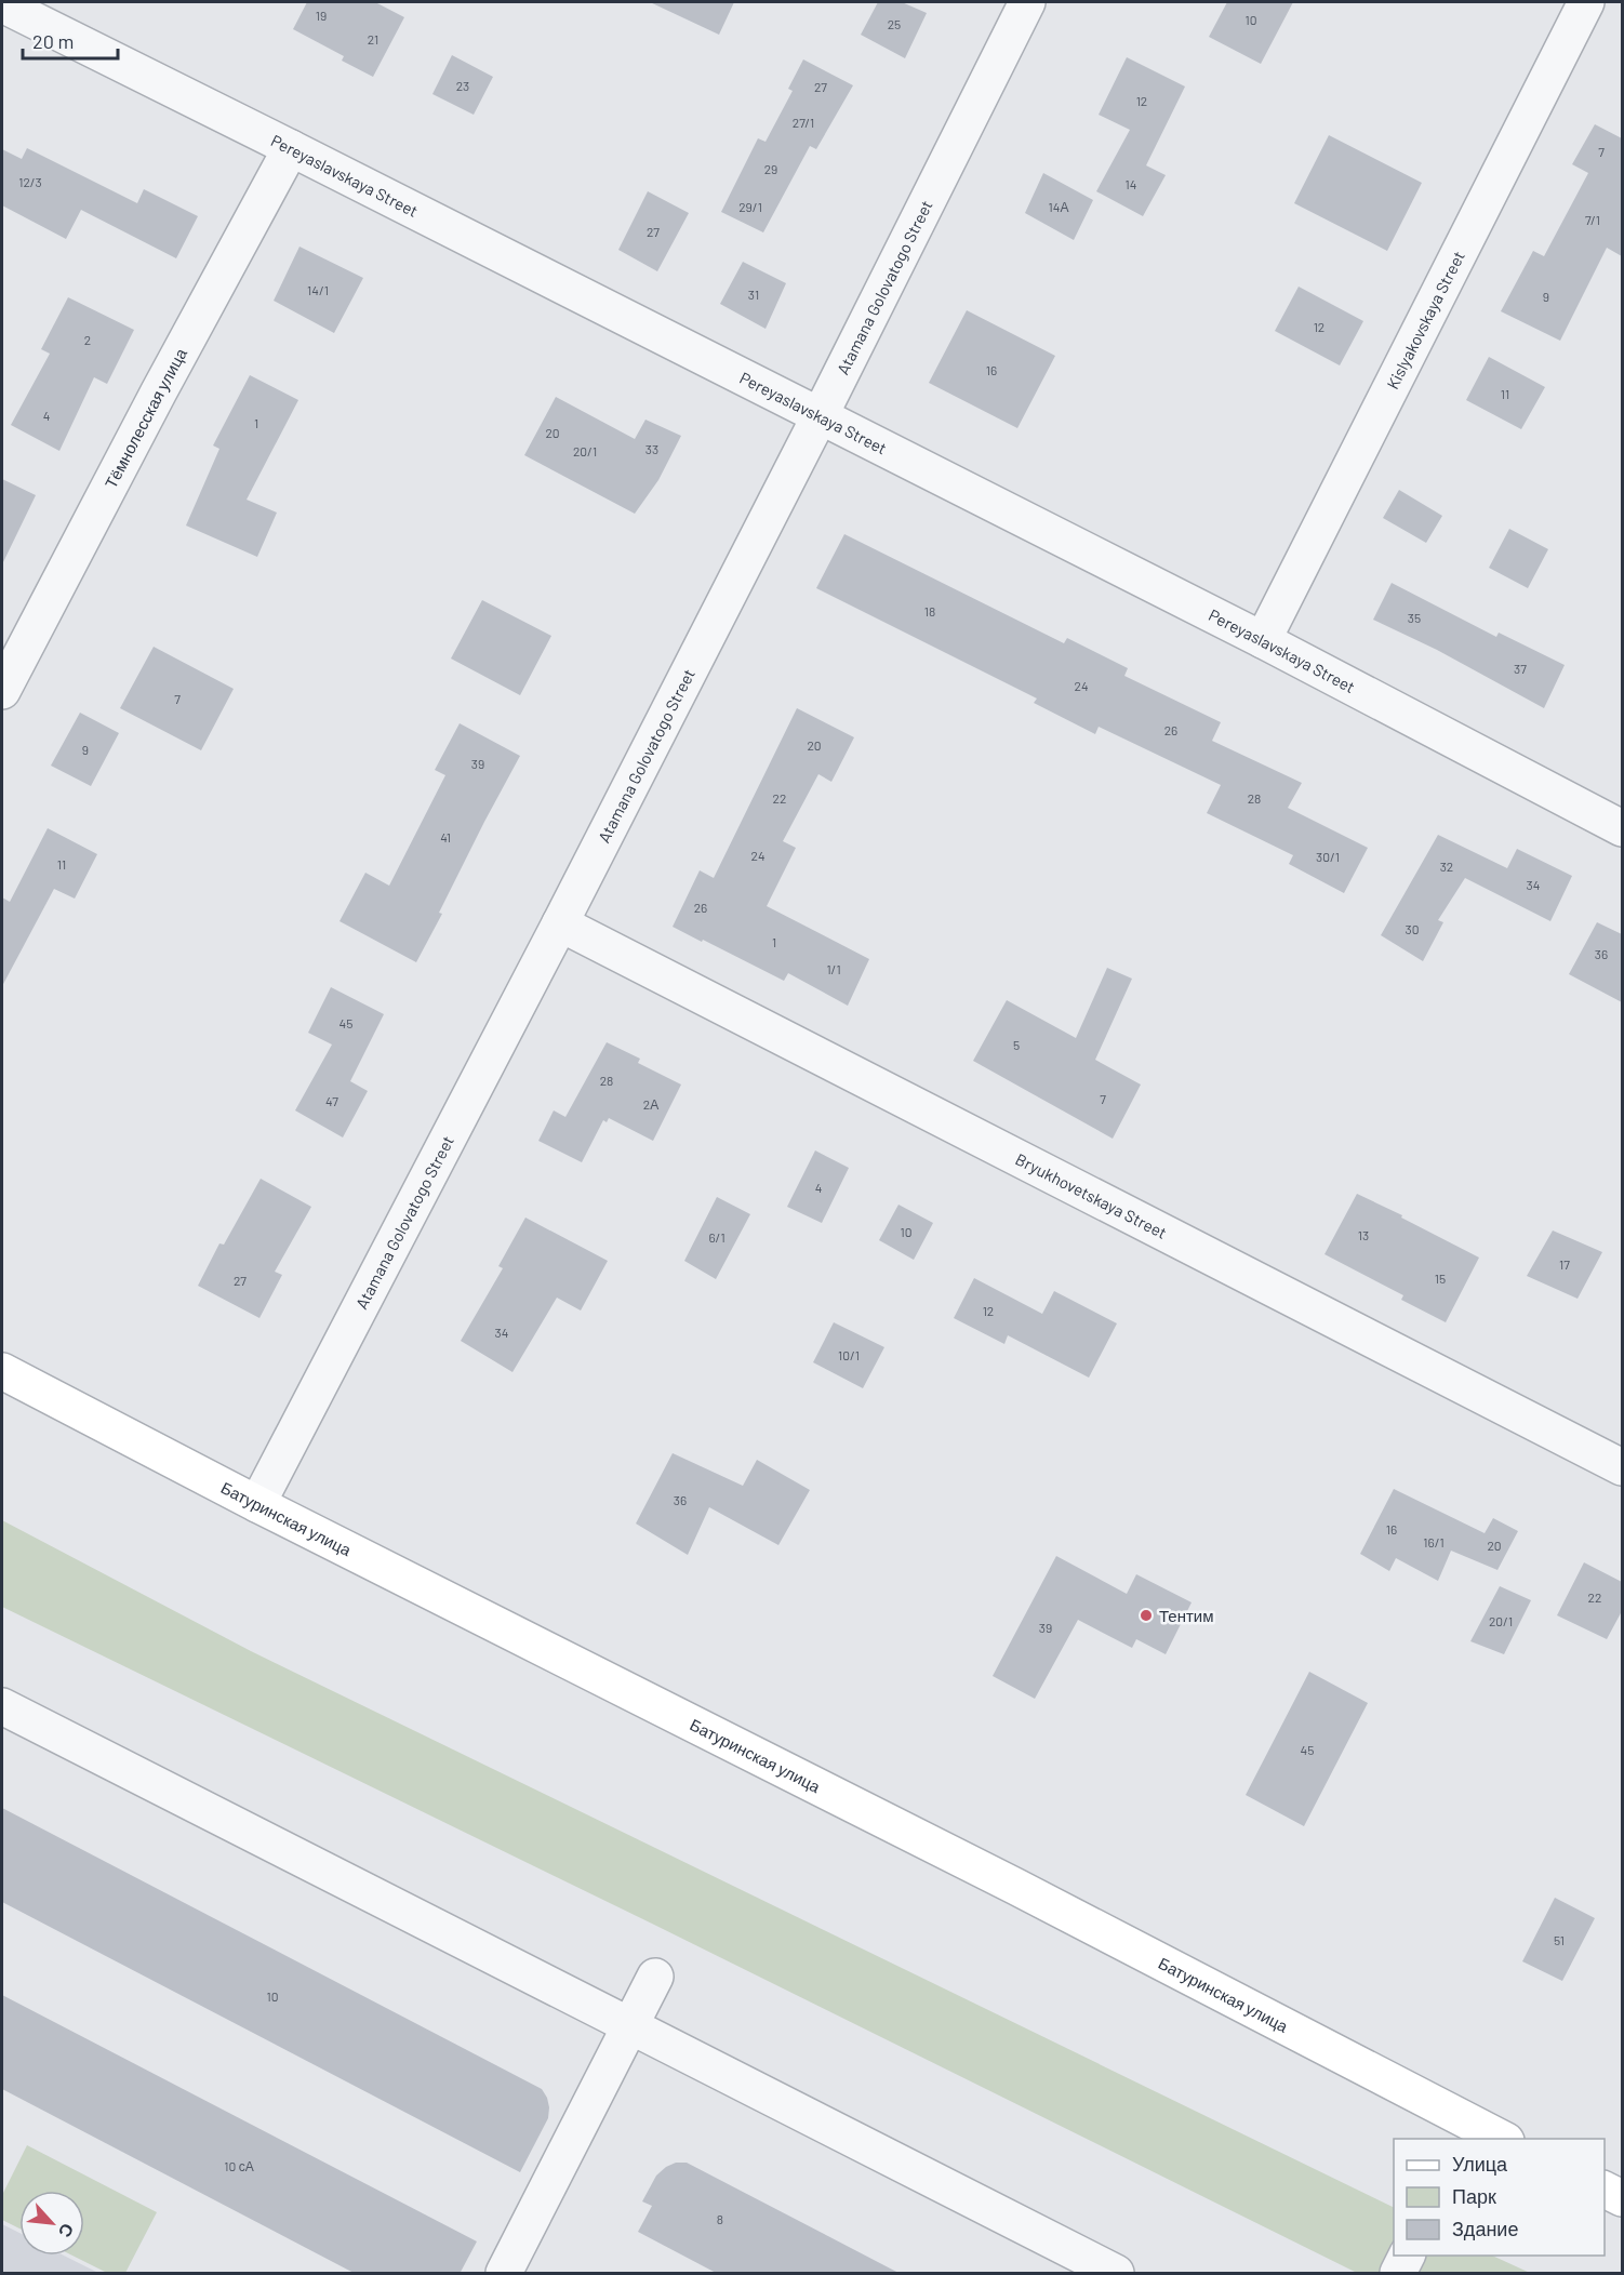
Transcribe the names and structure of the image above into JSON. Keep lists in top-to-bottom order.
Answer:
{
  "streets": {
    "street": [
      "Pereyaslavskaya Street",
      "Atamana Golovatogo Street",
      "Kislyakovskaya Street",
      "Тёмнолесская улица",
      "Bryukhovetskaya Street",
      "Батуринская улица"
    ]
  },
  "crossings": [
    ["Pereyaslavskaya Street", "Atamana Golovatogo Street"],
    ["Pereyaslavskaya Street", "Kislyakovskaya Street"],
    ["Pereyaslavskaya Street", "Тёмнолесская улица"],
    ["Atamana Golovatogo Street", "Bryukhovetskaya Street"],
    ["Atamana Golovatogo Street", "Батуринская улица"]
  ],
  "places": ["Тентим"],
  "house_numbers": [
    "19",
    "10",
    "25",
    "21",
    "23",
    "27",
    "12",
    "27/1",
    "7",
    "29",
    "12/3",
    "14",
    "29/1",
    "14А",
    "7/1",
    "27",
    "14/1",
    "31",
    "9",
    "12",
    "2",
    "16",
    "11",
    "4",
    "1",
    "20",
    "33",
    "20/1",
    "18",
    "35",
    "37",
    "24",
    "7",
    "26",
    "20",
    "9",
    "39",
    "22",
    "28",
    "41",
    "24",
    "30/1",
    "11",
    "32",
    "34",
    "26",
    "30",
    "1",
    "36",
    "1/1",
    "45",
    "5",
    "28",
    "7",
    "47",
    "2А",
    "4",
    "10",
    "13",
    "6/1",
    "17",
    "15",
    "27",
    "12",
    "34",
    "10/1",
    "36",
    "16",
    "16/1",
    "20",
    "22",
    "20/1",
    "39",
    "45",
    "51",
    "10",
    "10 сА",
    "8"
  ],
  "legend": ["Улица", "Парк", "Здание"],
  "scale_bar": "20 m",
  "north": "bottom right"
}
